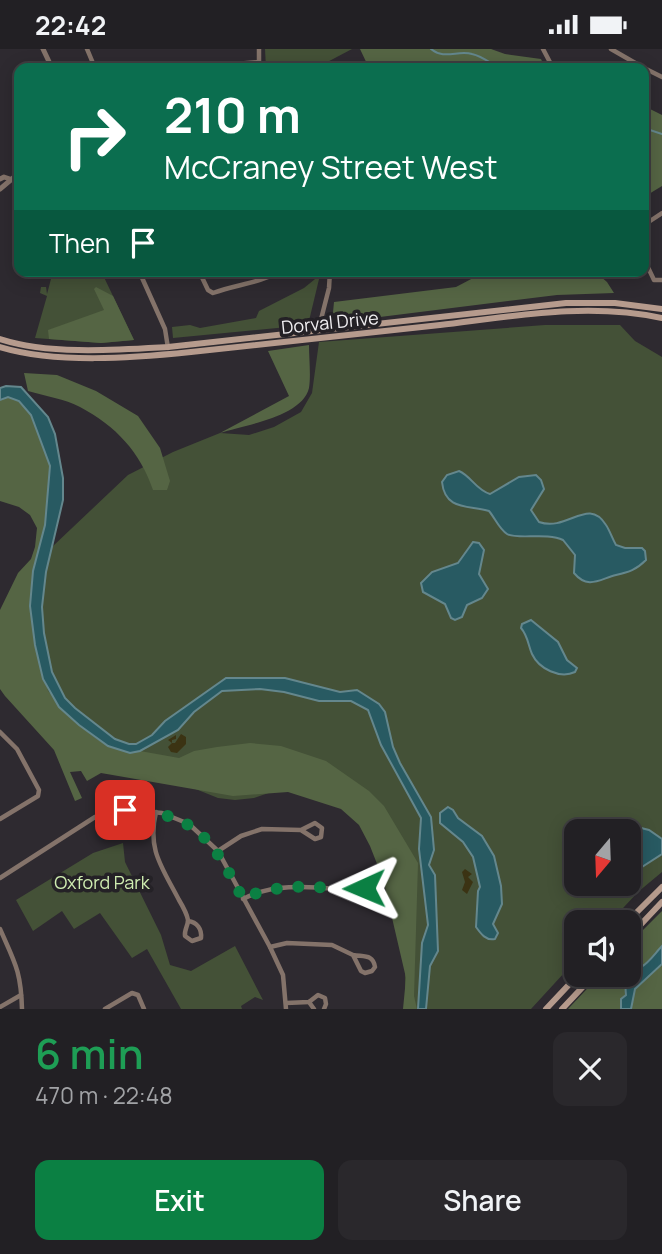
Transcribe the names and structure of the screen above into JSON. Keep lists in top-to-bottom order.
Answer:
{
  "streets": {
    "main road": ["Dorval Drive"]
  },
  "parks": ["Oxford Park"],
  "north": "bottom",
  "page": {
    "status": "22:42",
    "turn": ["210 m", "McCraney Street West"],
    "then": "Then",
    "heading": ["6 min", "470 m · 22:48"],
    "buttons": ["Exit", "Share"]
  }
}
